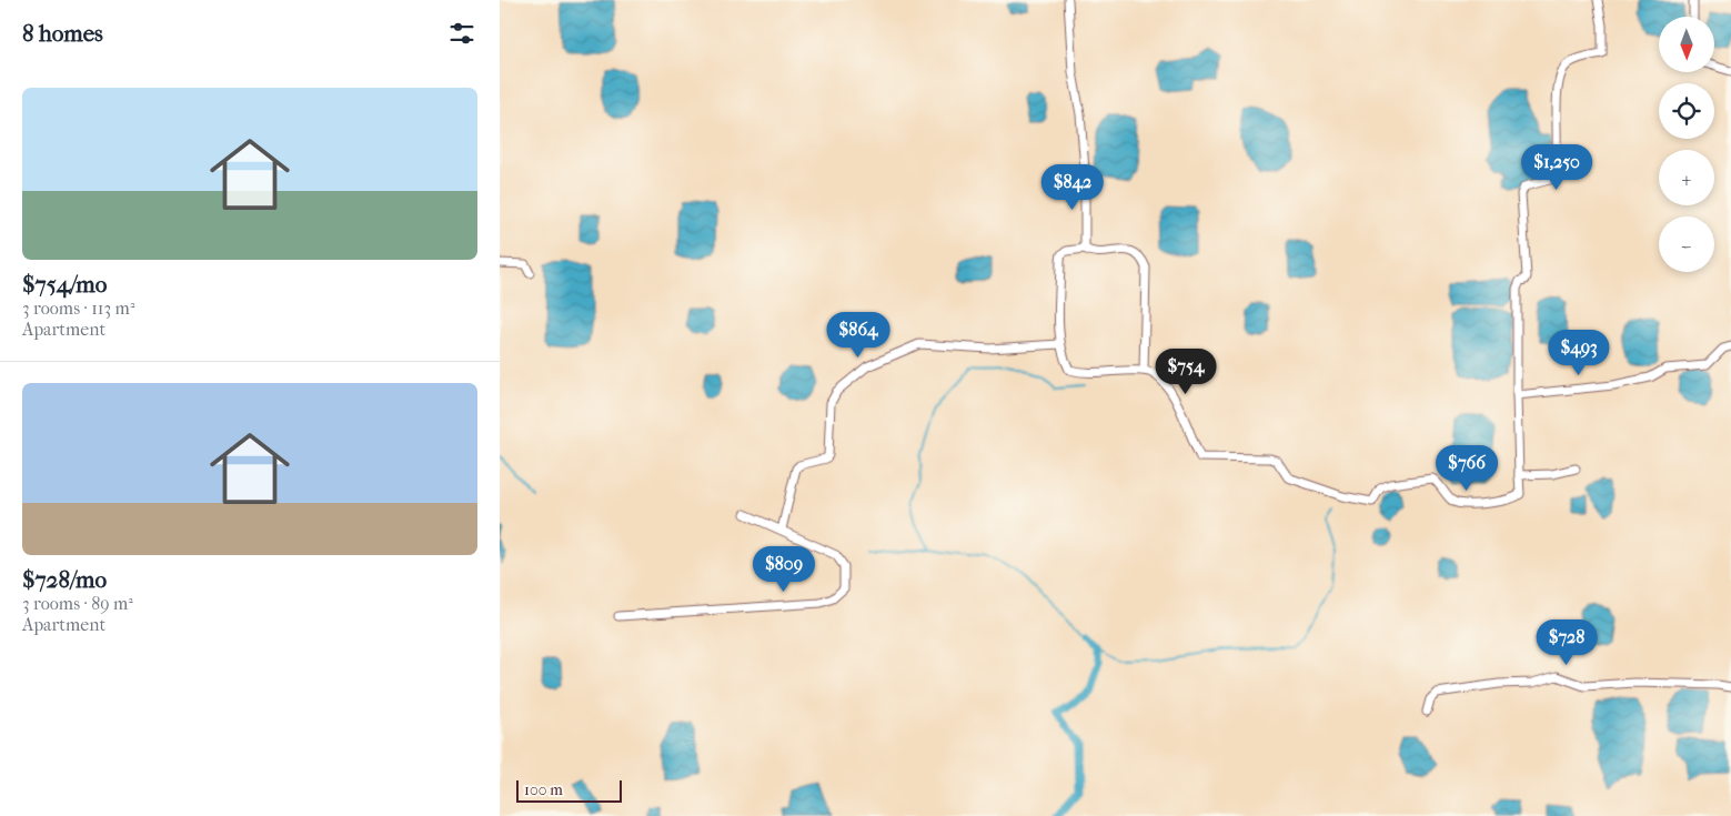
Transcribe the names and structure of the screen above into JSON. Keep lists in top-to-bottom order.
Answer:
{
  "scale_bar": "100 m",
  "north": "bottom",
  "page": {
    "heading": "8 homes",
    "map_buttons": ["+", "−"],
    "list": [
      {
        "name": "$754/mo",
        "note": "3 rooms · 113 m² · Apartment"
      },
      {
        "name": "$728/mo",
        "note": "3 rooms · 89 m² · Apartment"
      }
    ],
    "price": [
      "$1,250",
      "$842",
      "$864",
      "$493",
      "$754",
      "$766",
      "$809",
      "$728"
    ],
    "scale": "100 m"
  }
}
